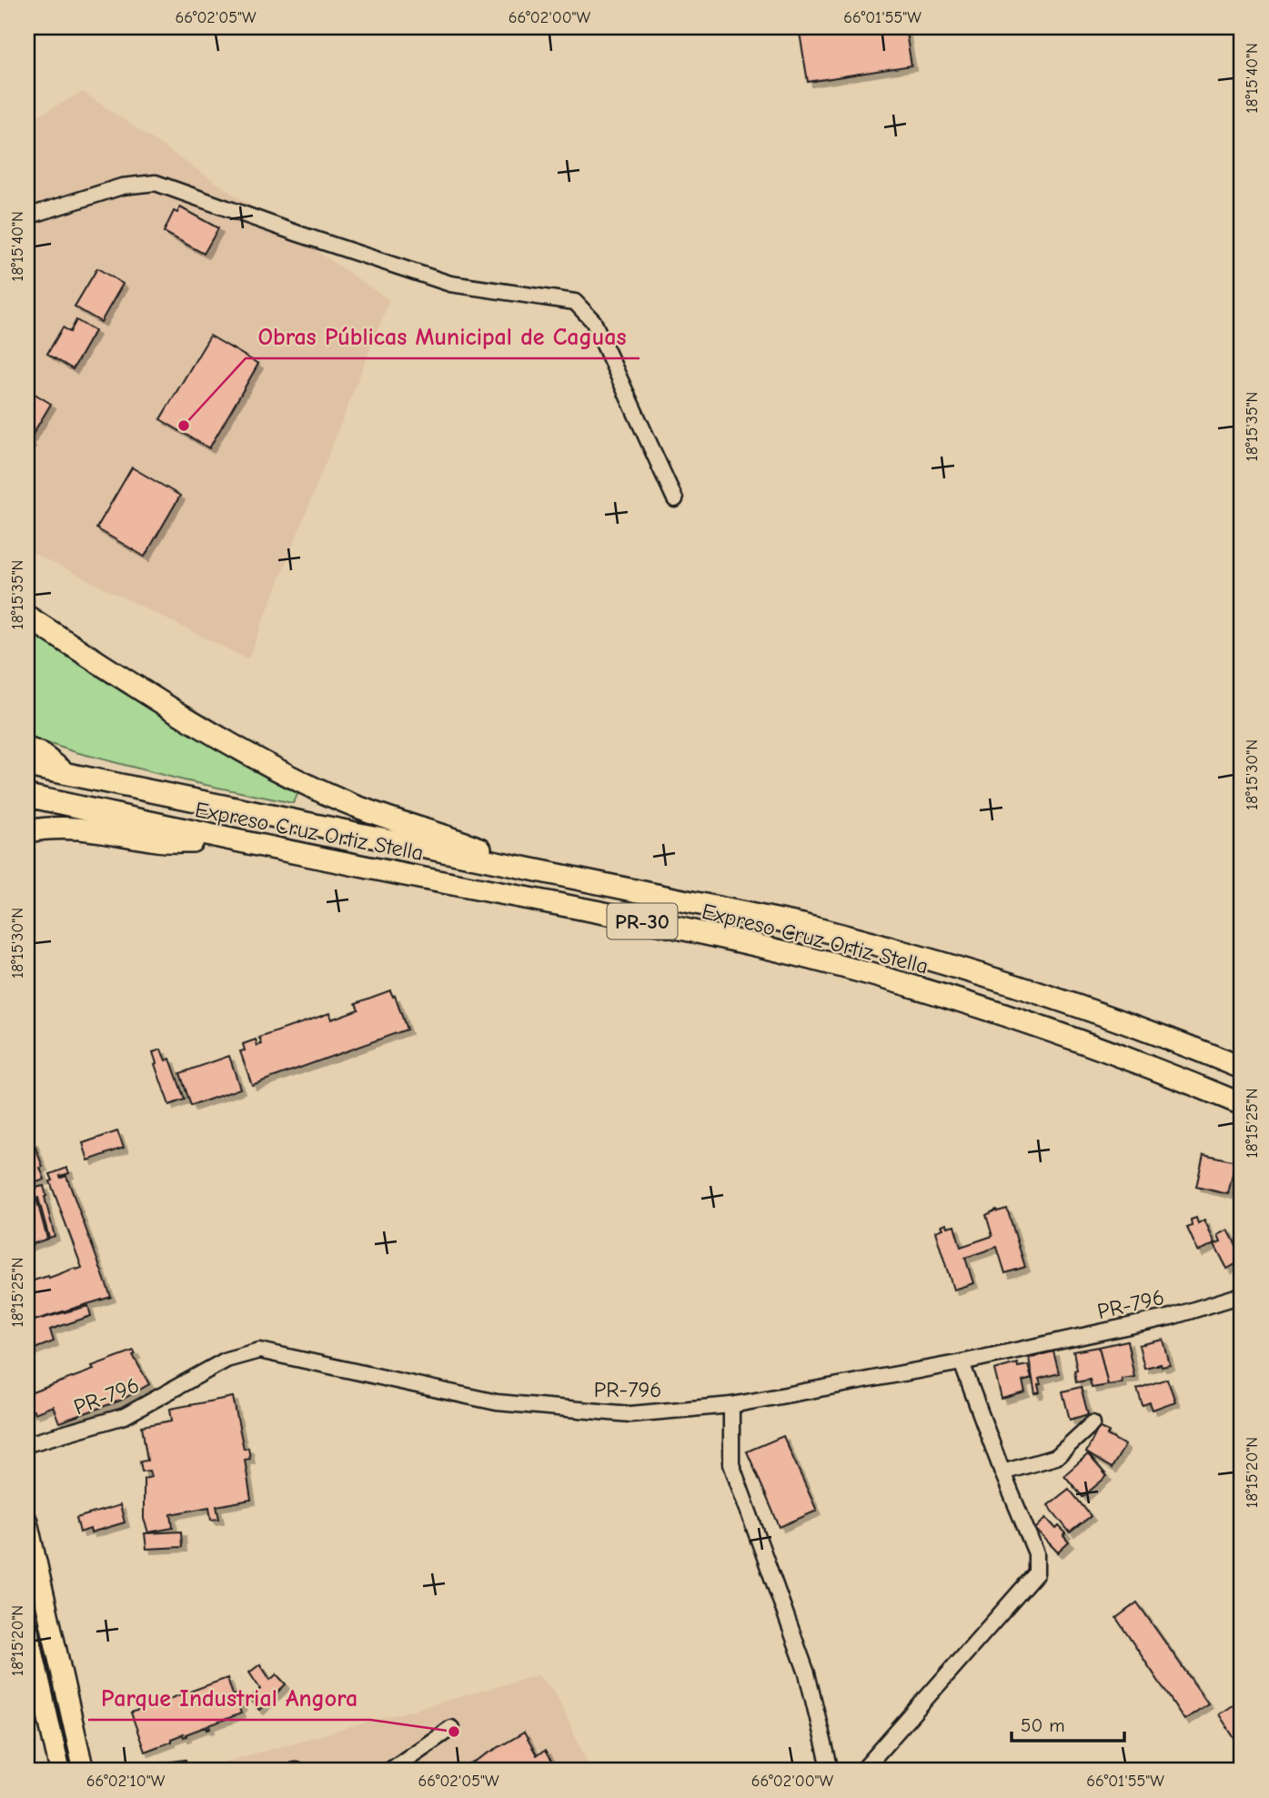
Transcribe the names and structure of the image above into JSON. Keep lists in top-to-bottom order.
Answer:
{
  "streets": {
    "highway": ["Expreso Cruz Ortiz Stella", "PR-30"],
    "street": ["PR-796"]
  },
  "places": ["Obras Públicas Municipal de Caguas", "Parque Industrial Angora"],
  "scale_bar": "50 m",
  "coordinates": [
    "66°02'05\"W",
    "66°02'00\"W",
    "66°01'55\"W",
    "18°15'40\"N",
    "18°15'35\"N",
    "18°15'30\"N",
    "18°15'25\"N",
    "18°15'20\"N",
    "66°02'10\"W"
  ]
}
